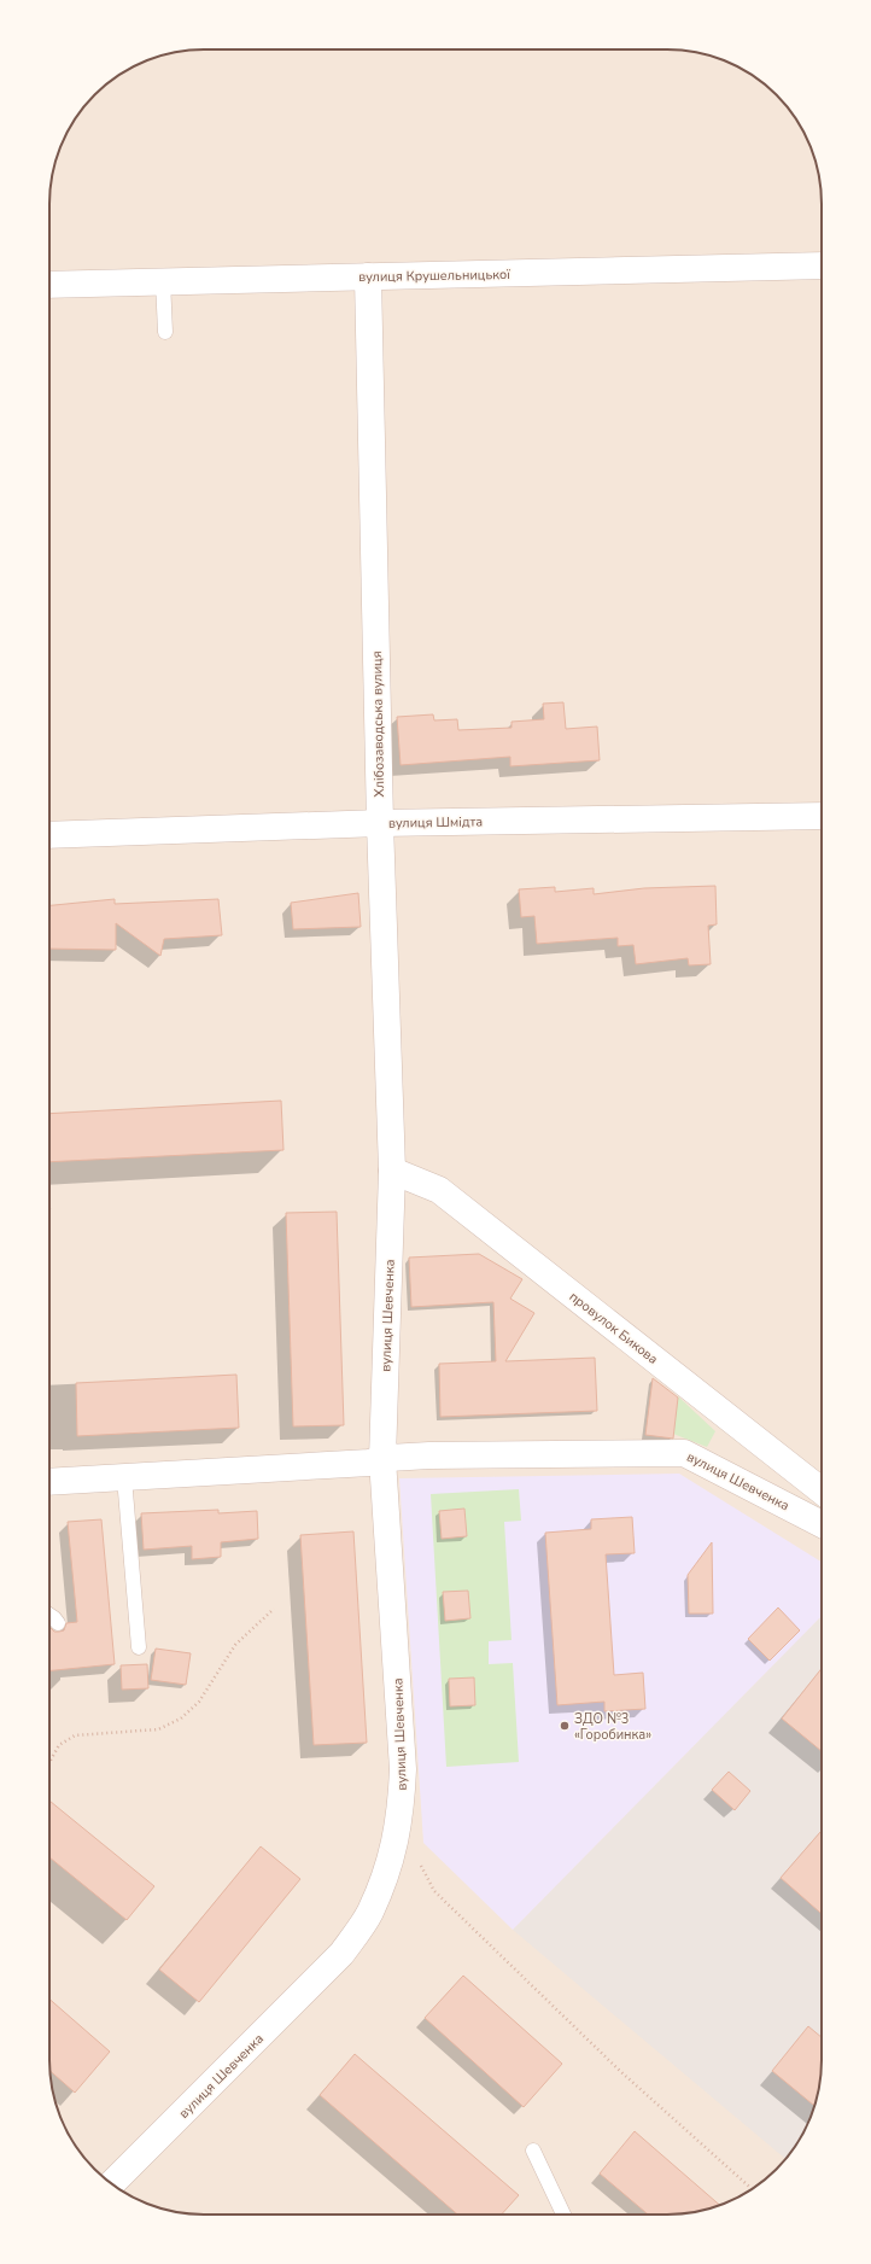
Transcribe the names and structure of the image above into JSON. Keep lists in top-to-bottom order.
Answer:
{
  "streets": {
    "street": [
      "вулиця Крушельницької",
      "Хлібозаводська вулиця",
      "вулиця Шмідта",
      "вулиця Шевченка",
      "провулок Бикова"
    ]
  },
  "crossings": [
    ["вулиця Крушельницької", "Хлібозаводська вулиця"],
    ["Хлібозаводська вулиця", "вулиця Шмідта"],
    ["Хлібозаводська вулиця", "вулиця Шевченка"],
    ["Хлібозаводська вулиця", "провулок Бикова"],
    ["вулиця Шевченка", "провулок Бикова"]
  ],
  "places": ["ЗДО №3 «Горобинка»"]
}
